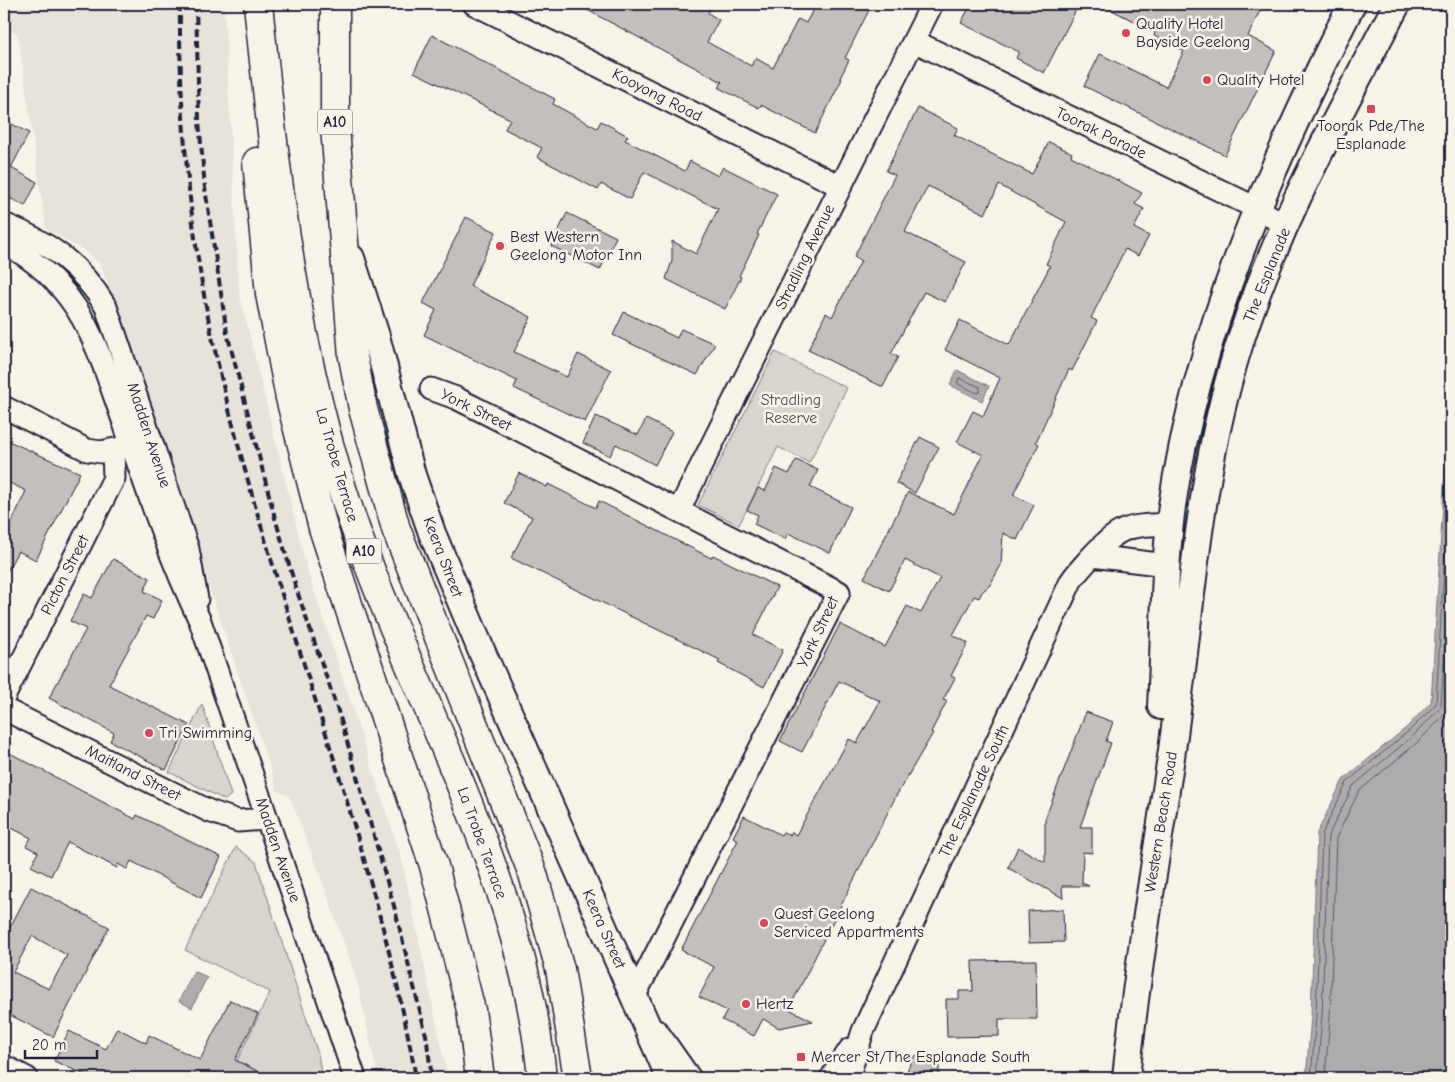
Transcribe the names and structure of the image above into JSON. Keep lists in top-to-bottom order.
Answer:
{
  "streets": {
    "highway": ["A10", "La Trobe Terrace", "Keera Street"],
    "street": [
      "Kooyong Road",
      "Toorak Parade",
      "Stradling Avenue",
      "The Esplanade",
      "York Street",
      "Madden Avenue",
      "Picton Street",
      "Maitland Street",
      "The Esplanade South",
      "Western Beach Road"
    ]
  },
  "crossings": [
    ["Kooyong Road", "Stradling Avenue"],
    ["A10", "Keera Street"],
    ["Toorak Parade", "Stradling Avenue"],
    ["Toorak Parade", "The Esplanade"],
    ["Stradling Avenue", "York Street"],
    ["The Esplanade", "The Esplanade South"],
    ["The Esplanade", "Western Beach Road"],
    ["York Street", "Keera Street"],
    ["Madden Avenue", "Picton Street"],
    ["Madden Avenue", "Maitland Street"]
  ],
  "parks": ["Stradling Reserve"],
  "places": {
    "other": [
      "Quality Hotel Bayside Geelong",
      "Quality Hotel",
      "Best Western Geelong Motor Inn",
      "Tri Swimming",
      "Quest Geelong Serviced Appartments",
      "Hertz"
    ],
    "transit": ["Toorak Pde/The Esplanade", "Mercer St/The Esplanade South"]
  },
  "scale_bar": "20 m"
}
